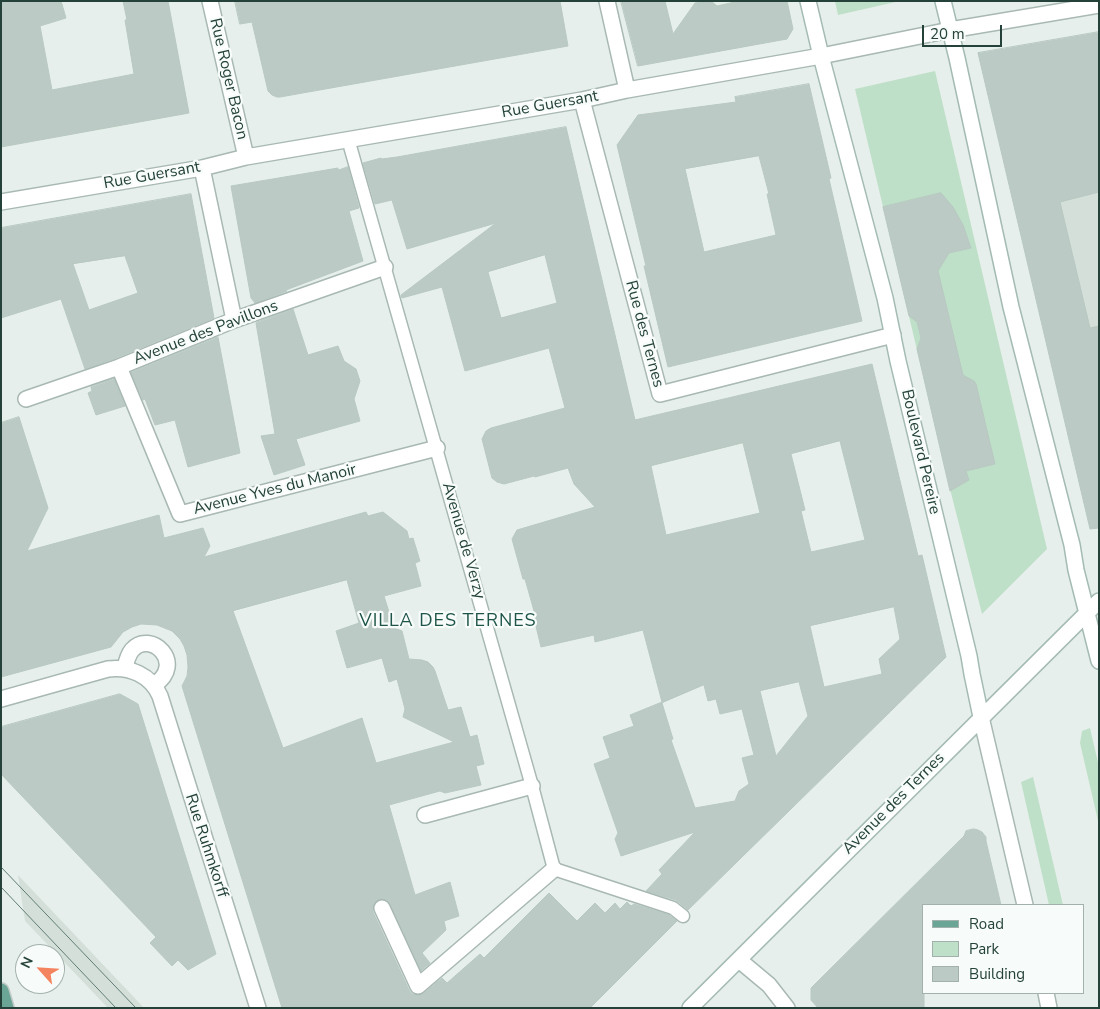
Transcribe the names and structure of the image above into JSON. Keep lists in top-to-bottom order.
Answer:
{
  "streets": {
    "street": [
      "Rue Roger Bacon",
      "Rue Guersant",
      "Avenue des Pavillons",
      "Rue des Ternes",
      "Boulevard Pereire",
      "Avenue Yves du Manoir",
      "Avenue des Ternes",
      "Rue Ruhmkorff"
    ],
    "lane": ["Avenue de Verzy"]
  },
  "crossings": [
    ["Rue Roger Bacon", "Rue Guersant"],
    ["Rue Guersant", "Rue des Ternes"],
    ["Rue Guersant", "Boulevard Pereire"],
    ["Rue Guersant", "Avenue de Verzy"],
    ["Avenue des Pavillons", "Avenue Yves du Manoir"],
    ["Avenue des Pavillons", "Avenue de Verzy"],
    ["Rue des Ternes", "Boulevard Pereire"],
    ["Boulevard Pereire", "Avenue des Ternes"],
    ["Avenue Yves du Manoir", "Avenue de Verzy"]
  ],
  "districts": ["VILLA DES TERNES"],
  "legend": ["Road", "Park", "Building"],
  "scale_bar": "20 m",
  "north": "top left"
}
